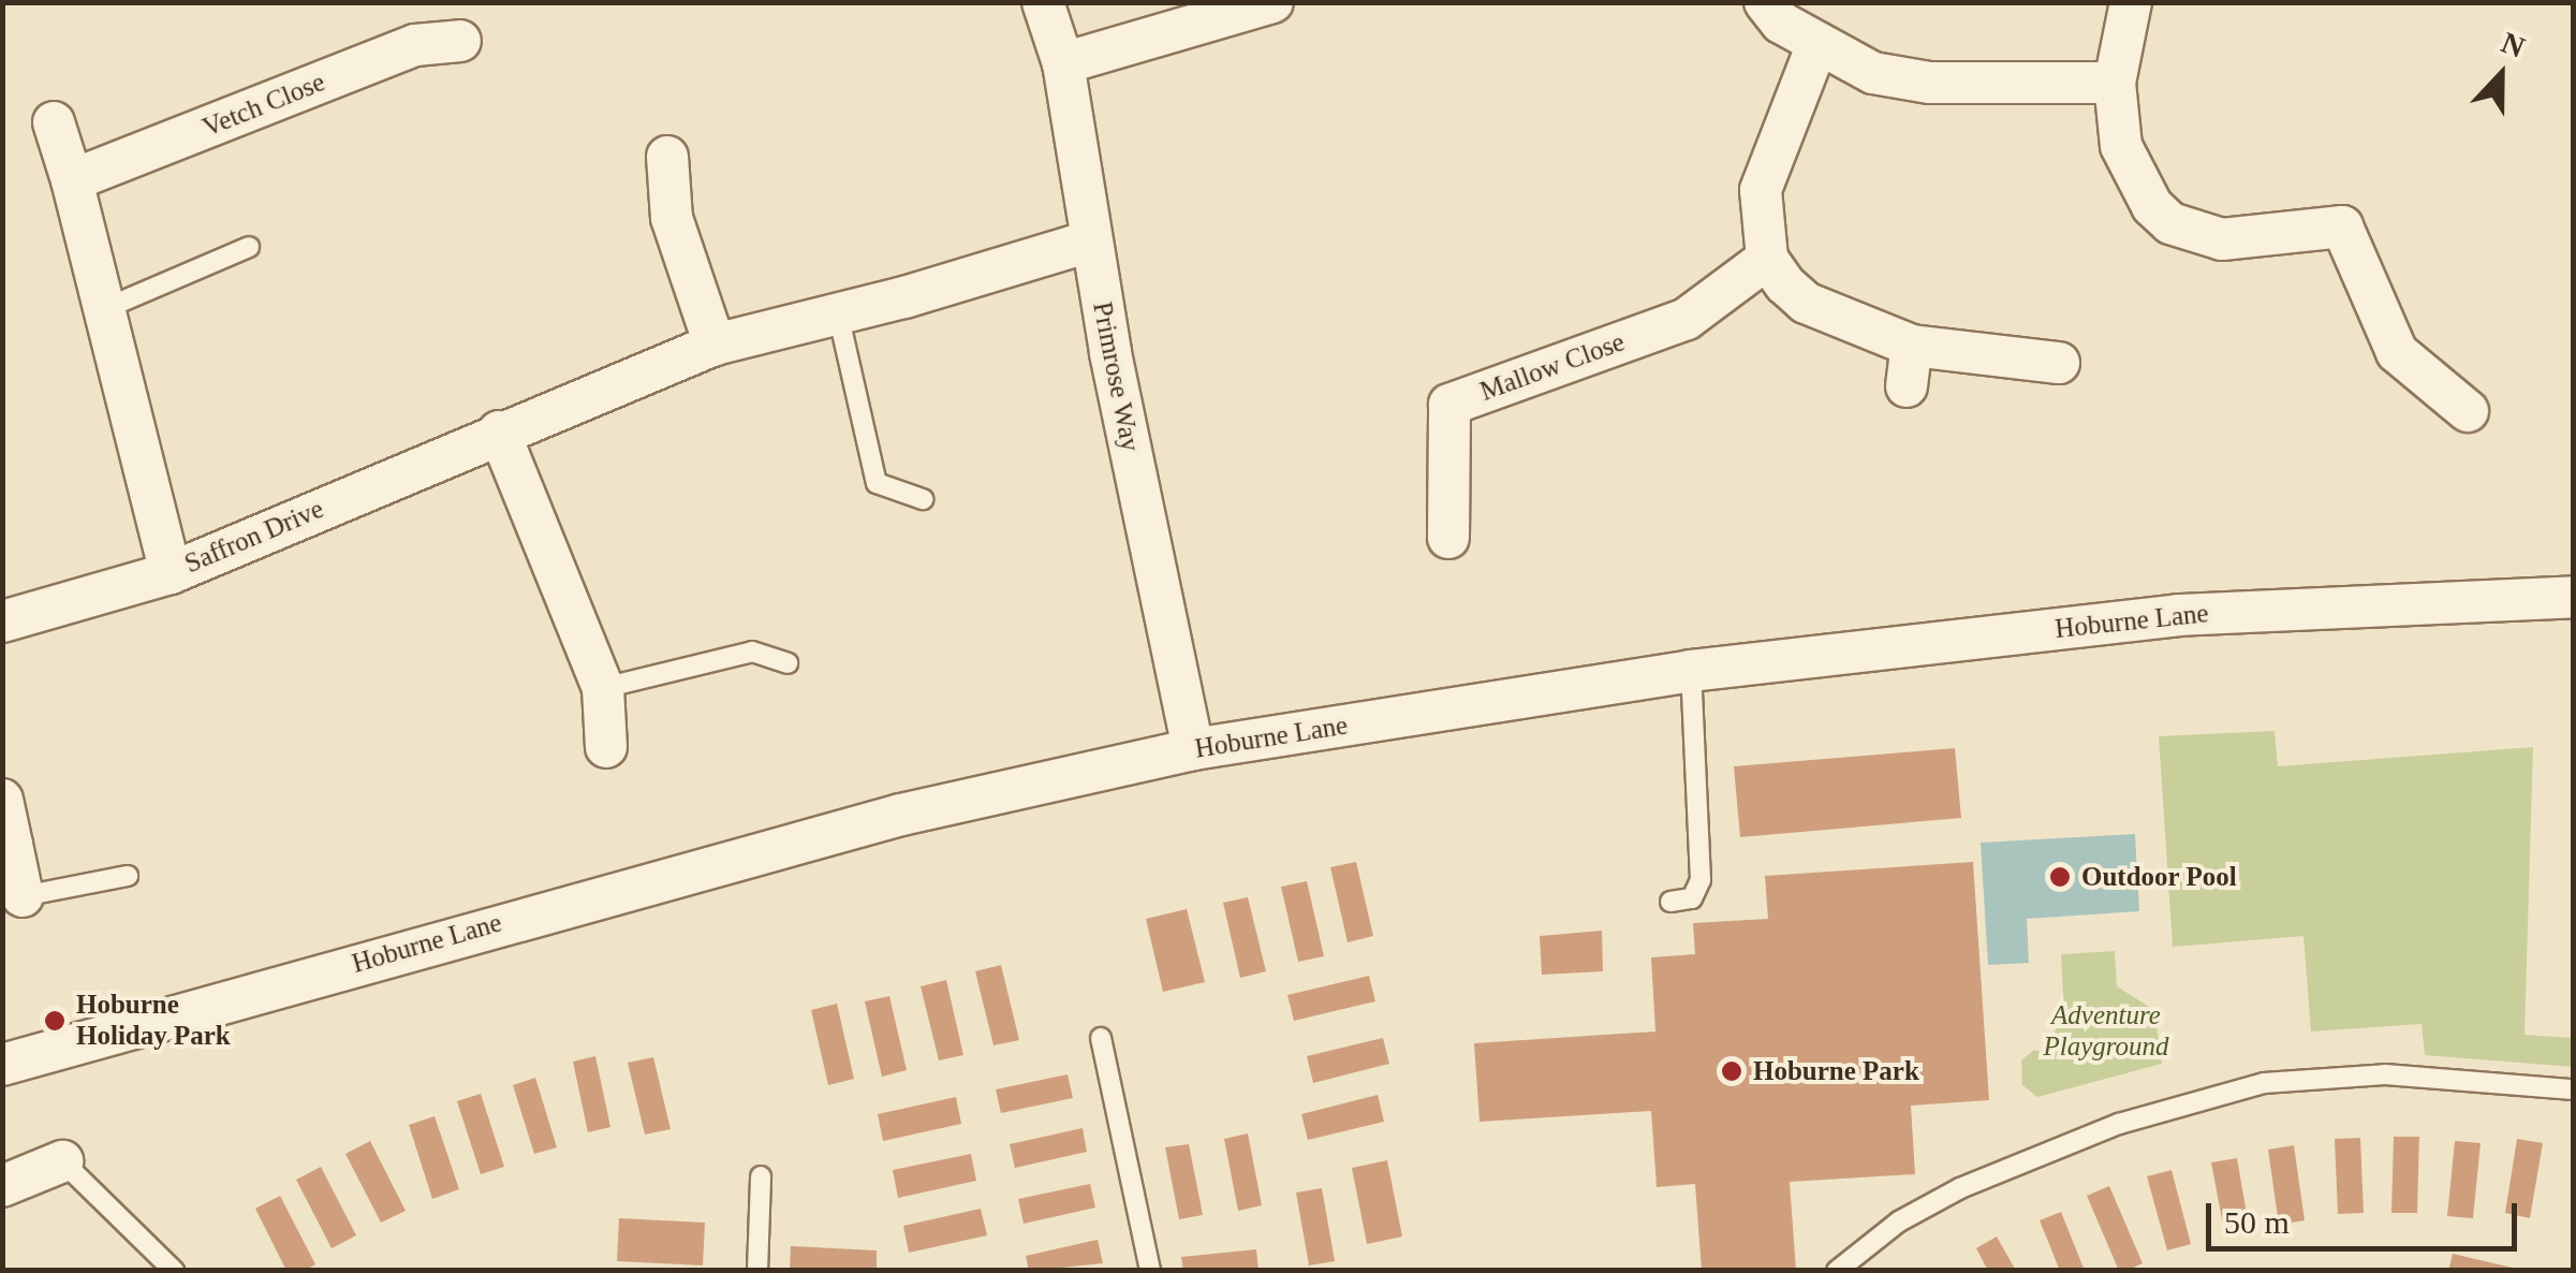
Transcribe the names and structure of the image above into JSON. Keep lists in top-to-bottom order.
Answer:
{
  "streets": {
    "street": [
      "Vetch Close",
      "Mallow Close",
      "Primrose Way",
      "Saffron Drive",
      "Hoburne Lane"
    ]
  },
  "crossings": [
    ["Primrose Way", "Saffron Drive"],
    ["Primrose Way", "Hoburne Lane"]
  ],
  "parks": ["Adventure Playground"],
  "places": ["Outdoor Pool", "Hoburne Holiday Park", "Hoburne Park"],
  "scale_bar": "50 m",
  "north": "top"
}
